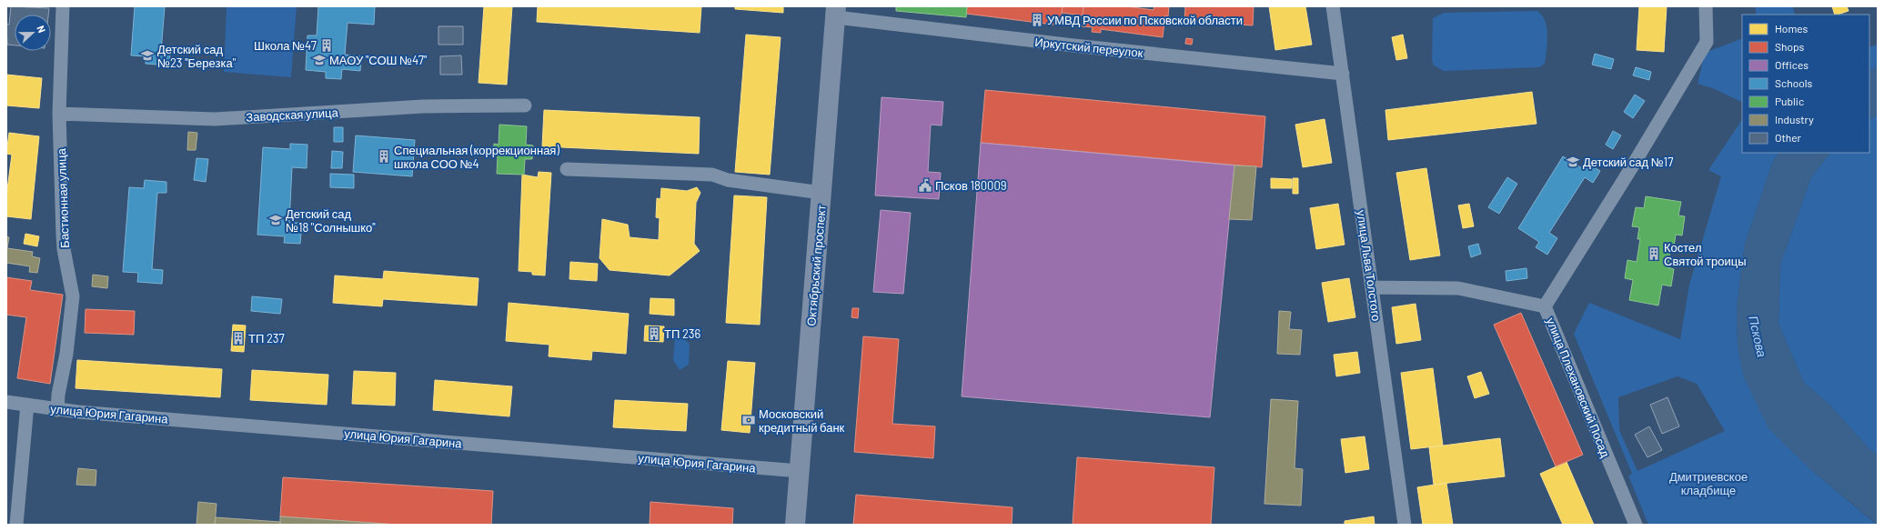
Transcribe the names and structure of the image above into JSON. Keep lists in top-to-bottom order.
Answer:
{
  "streets": {
    "main road": ["Октябрьский проспект"],
    "street": [
      "Иркутский переулок",
      "Заводская улица",
      "Бастионная улица",
      "улица Льва Толстого",
      "улица Плехановский Посад",
      "улица Юрия Гагарина"
    ]
  },
  "crossings": [
    ["Иркутский переулок", "Октябрьский проспект"],
    ["Иркутский переулок", "улица Льва Толстого"],
    ["Заводская улица", "Бастионная улица"],
    ["Бастионная улица", "улица Юрия Гагарина"],
    ["Октябрьский проспект", "улица Юрия Гагарина"]
  ],
  "water": ["Пскова"],
  "parks": ["Дмитриевское кладбище"],
  "places": {
    "building": [
      "УМВД России по Псковской области",
      "Школа №47",
      "Специальная (коррекционная) школа СОО №4",
      "Костел Святой троицы",
      "ТП 236",
      "ТП 237"
    ],
    "school or university": [
      "Детский сад №23 \"Березка\"",
      "МАОУ \"СОШ №47\"",
      "Детский сад №17",
      "Детский сад №18 \"Солнышко\""
    ],
    "public building": ["Псков 180009"],
    "bank": ["Московский кредитный банк"]
  },
  "legend": [
    "Homes",
    "Shops",
    "Offices",
    "Schools",
    "Public",
    "Industry",
    "Other"
  ],
  "north": "right"
}
